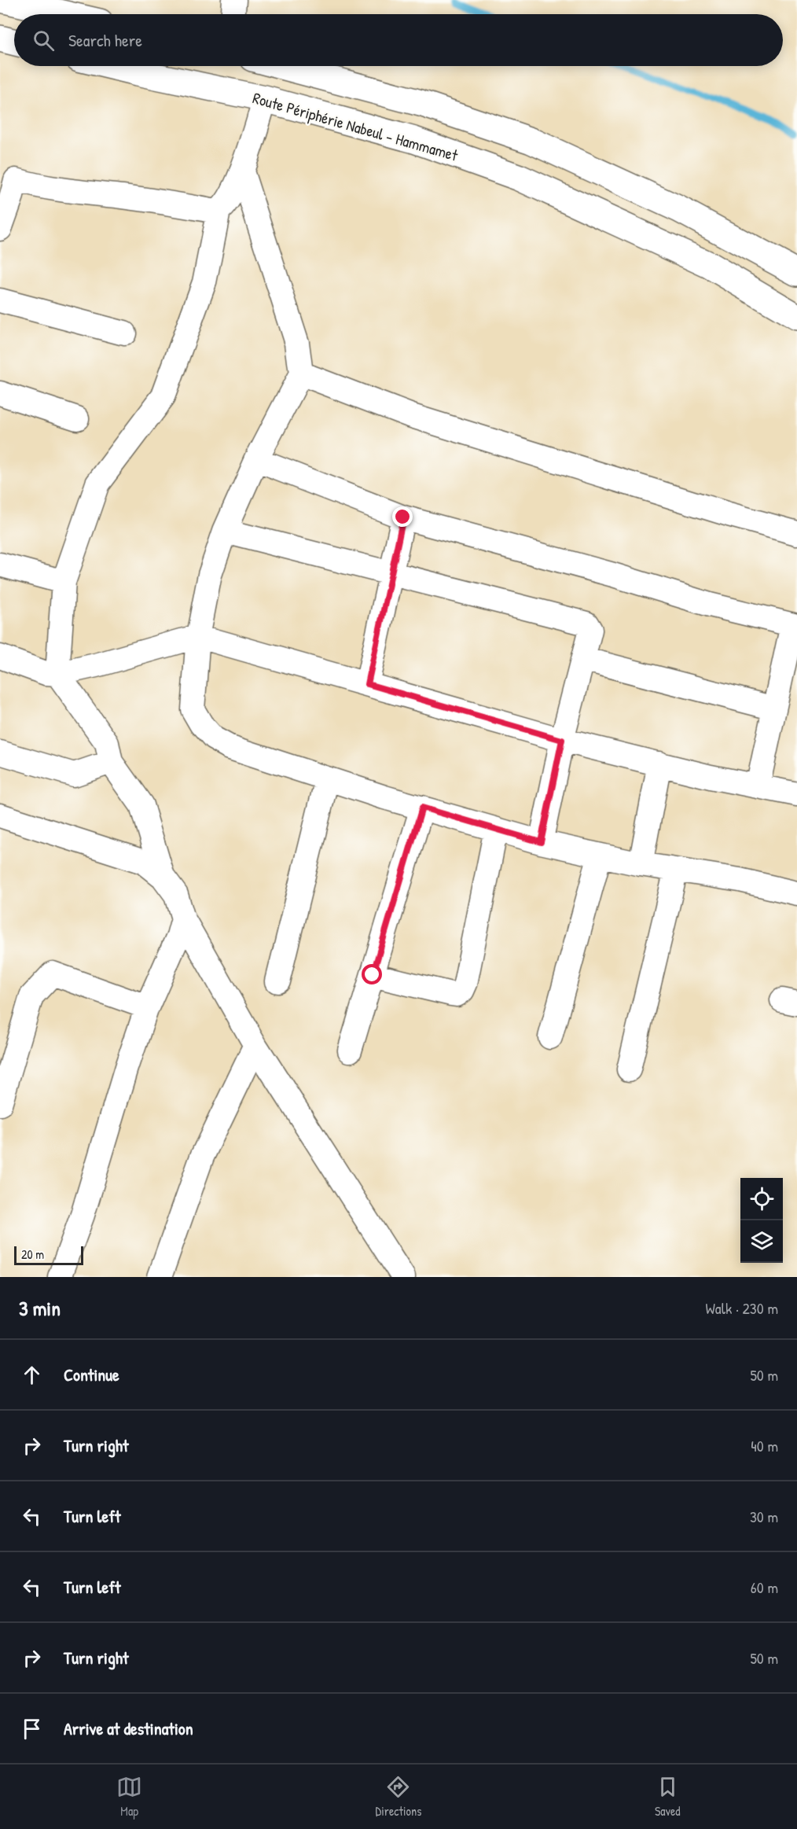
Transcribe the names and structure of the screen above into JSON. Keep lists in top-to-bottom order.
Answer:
{
  "streets": {
    "highway": ["Route Périphérie Nabeul - Hammamet"]
  },
  "scale_bar": "20 m",
  "page": {
    "search": "Search here",
    "scale": "20 m",
    "heading": ["3 min", "Walk · 230 m"],
    "list": [
      ["Continue", "50 m"],
      ["Turn right", "40 m"],
      ["Turn left", "30 m"],
      ["Turn left", "60 m"],
      ["Turn right", "50 m"],
      "Arrive at destination"
    ],
    "nav": ["Map", "Directions", "Saved"]
  }
}
